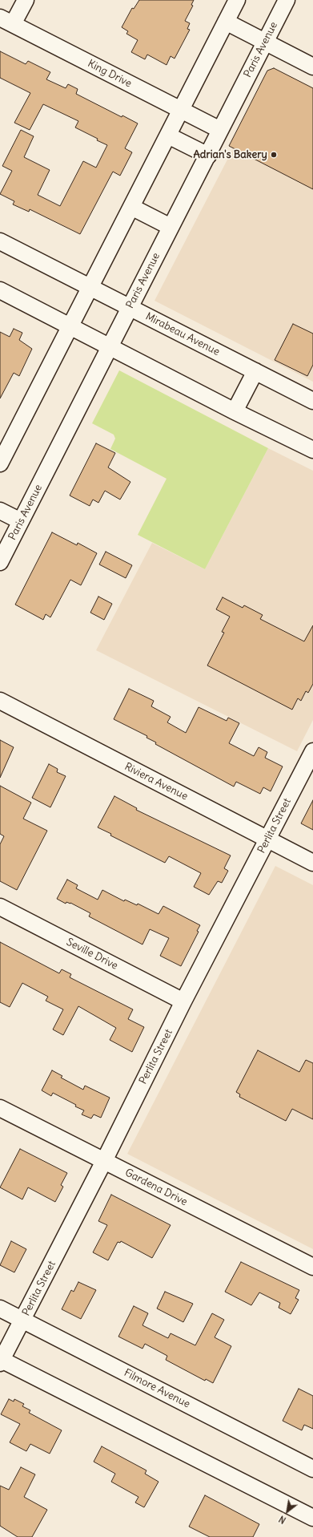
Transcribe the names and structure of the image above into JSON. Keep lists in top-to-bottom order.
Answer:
{
  "streets": {
    "street": [
      "Paris Avenue",
      "King Drive",
      "Mirabeau Avenue",
      "Riviera Avenue",
      "Perlita Street",
      "Seville Drive",
      "Gardena Drive",
      "Filmore Avenue"
    ]
  },
  "crossings": [
    ["Paris Avenue", "King Drive"],
    ["Paris Avenue", "Mirabeau Avenue"],
    ["Riviera Avenue", "Perlita Street"],
    ["Perlita Street", "Seville Drive"],
    ["Perlita Street", "Gardena Drive"],
    ["Perlita Street", "Filmore Avenue"]
  ],
  "places": ["Adrian's Bakery"],
  "north": "bottom left"
}
